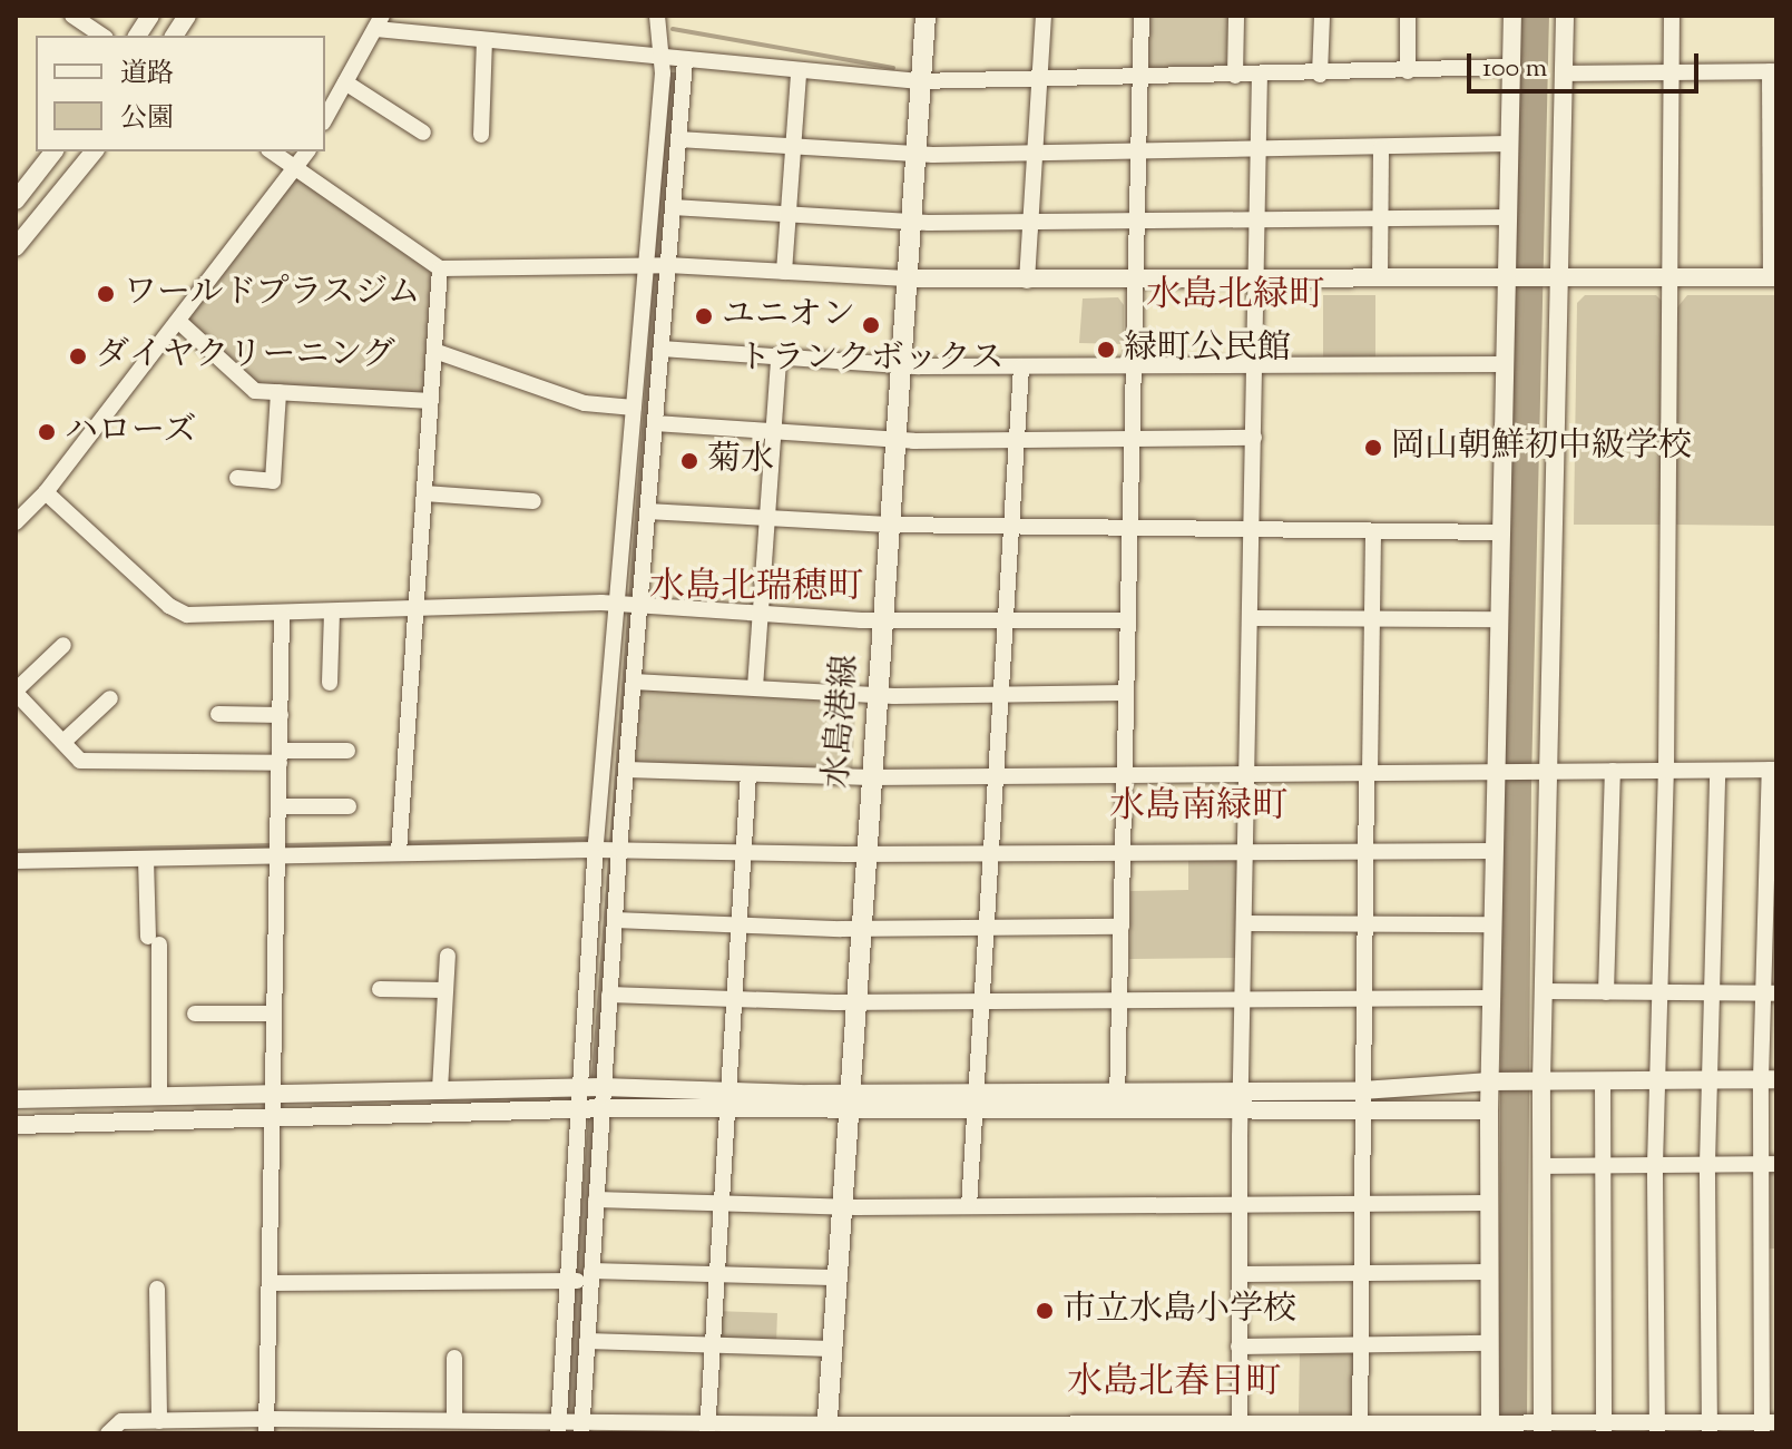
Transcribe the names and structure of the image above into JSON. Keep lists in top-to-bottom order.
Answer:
{
  "streets": {
    "main road": ["水島港線"]
  },
  "districts": [
    "水島北緑町",
    "水島北瑞穂町",
    "水島南緑町",
    "水島北春日町"
  ],
  "places": [
    "ワールドプラスジム",
    "ユニオン",
    "トランクボックス",
    "緑町公民館",
    "ダイヤクリーニング",
    "ハローズ",
    "岡山朝鮮初中級学校",
    "菊水",
    "市立水島小学校"
  ],
  "legend": ["道路", "公園"],
  "scale_bar": "100 m"
}
